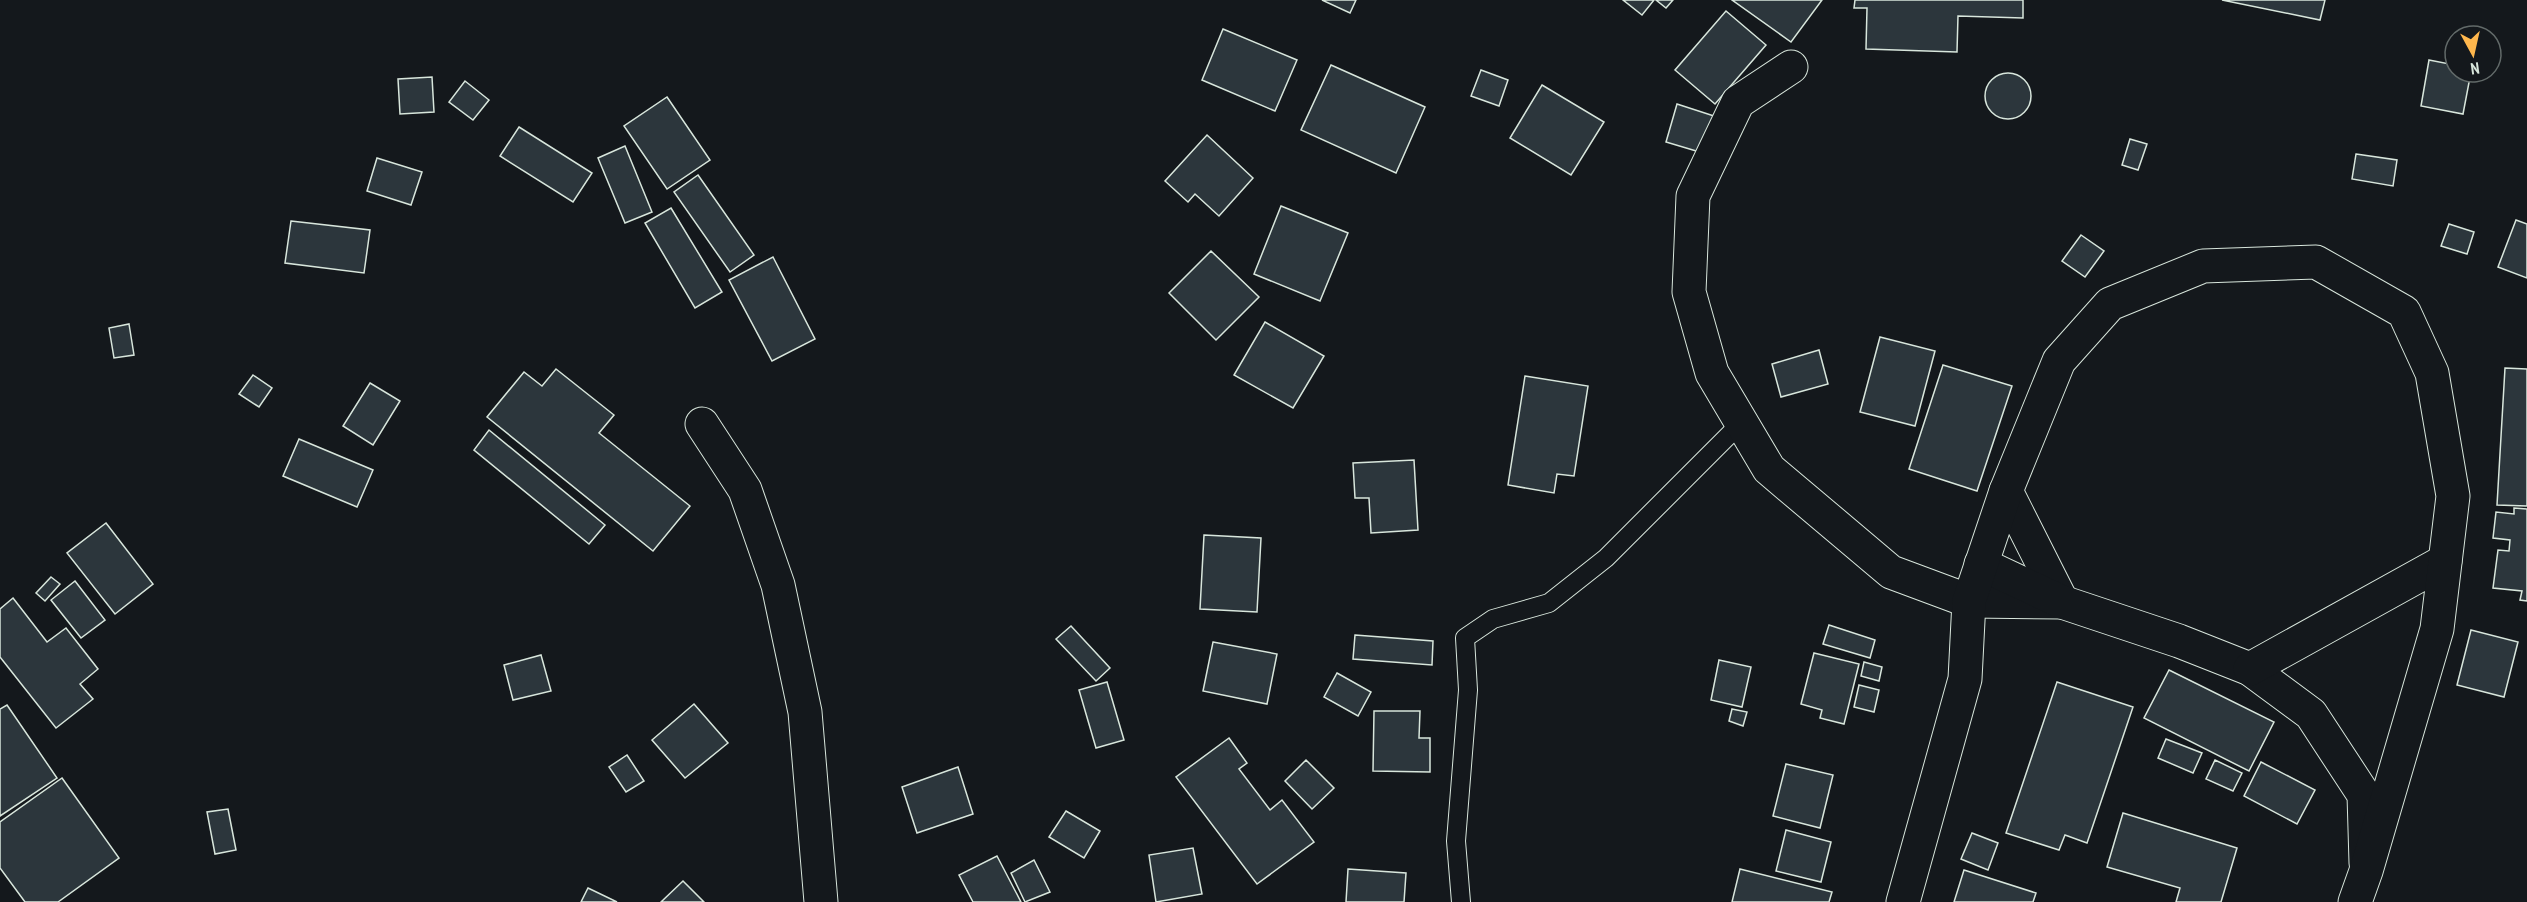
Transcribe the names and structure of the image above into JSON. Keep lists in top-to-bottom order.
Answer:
{
  "north": "bottom"
}
